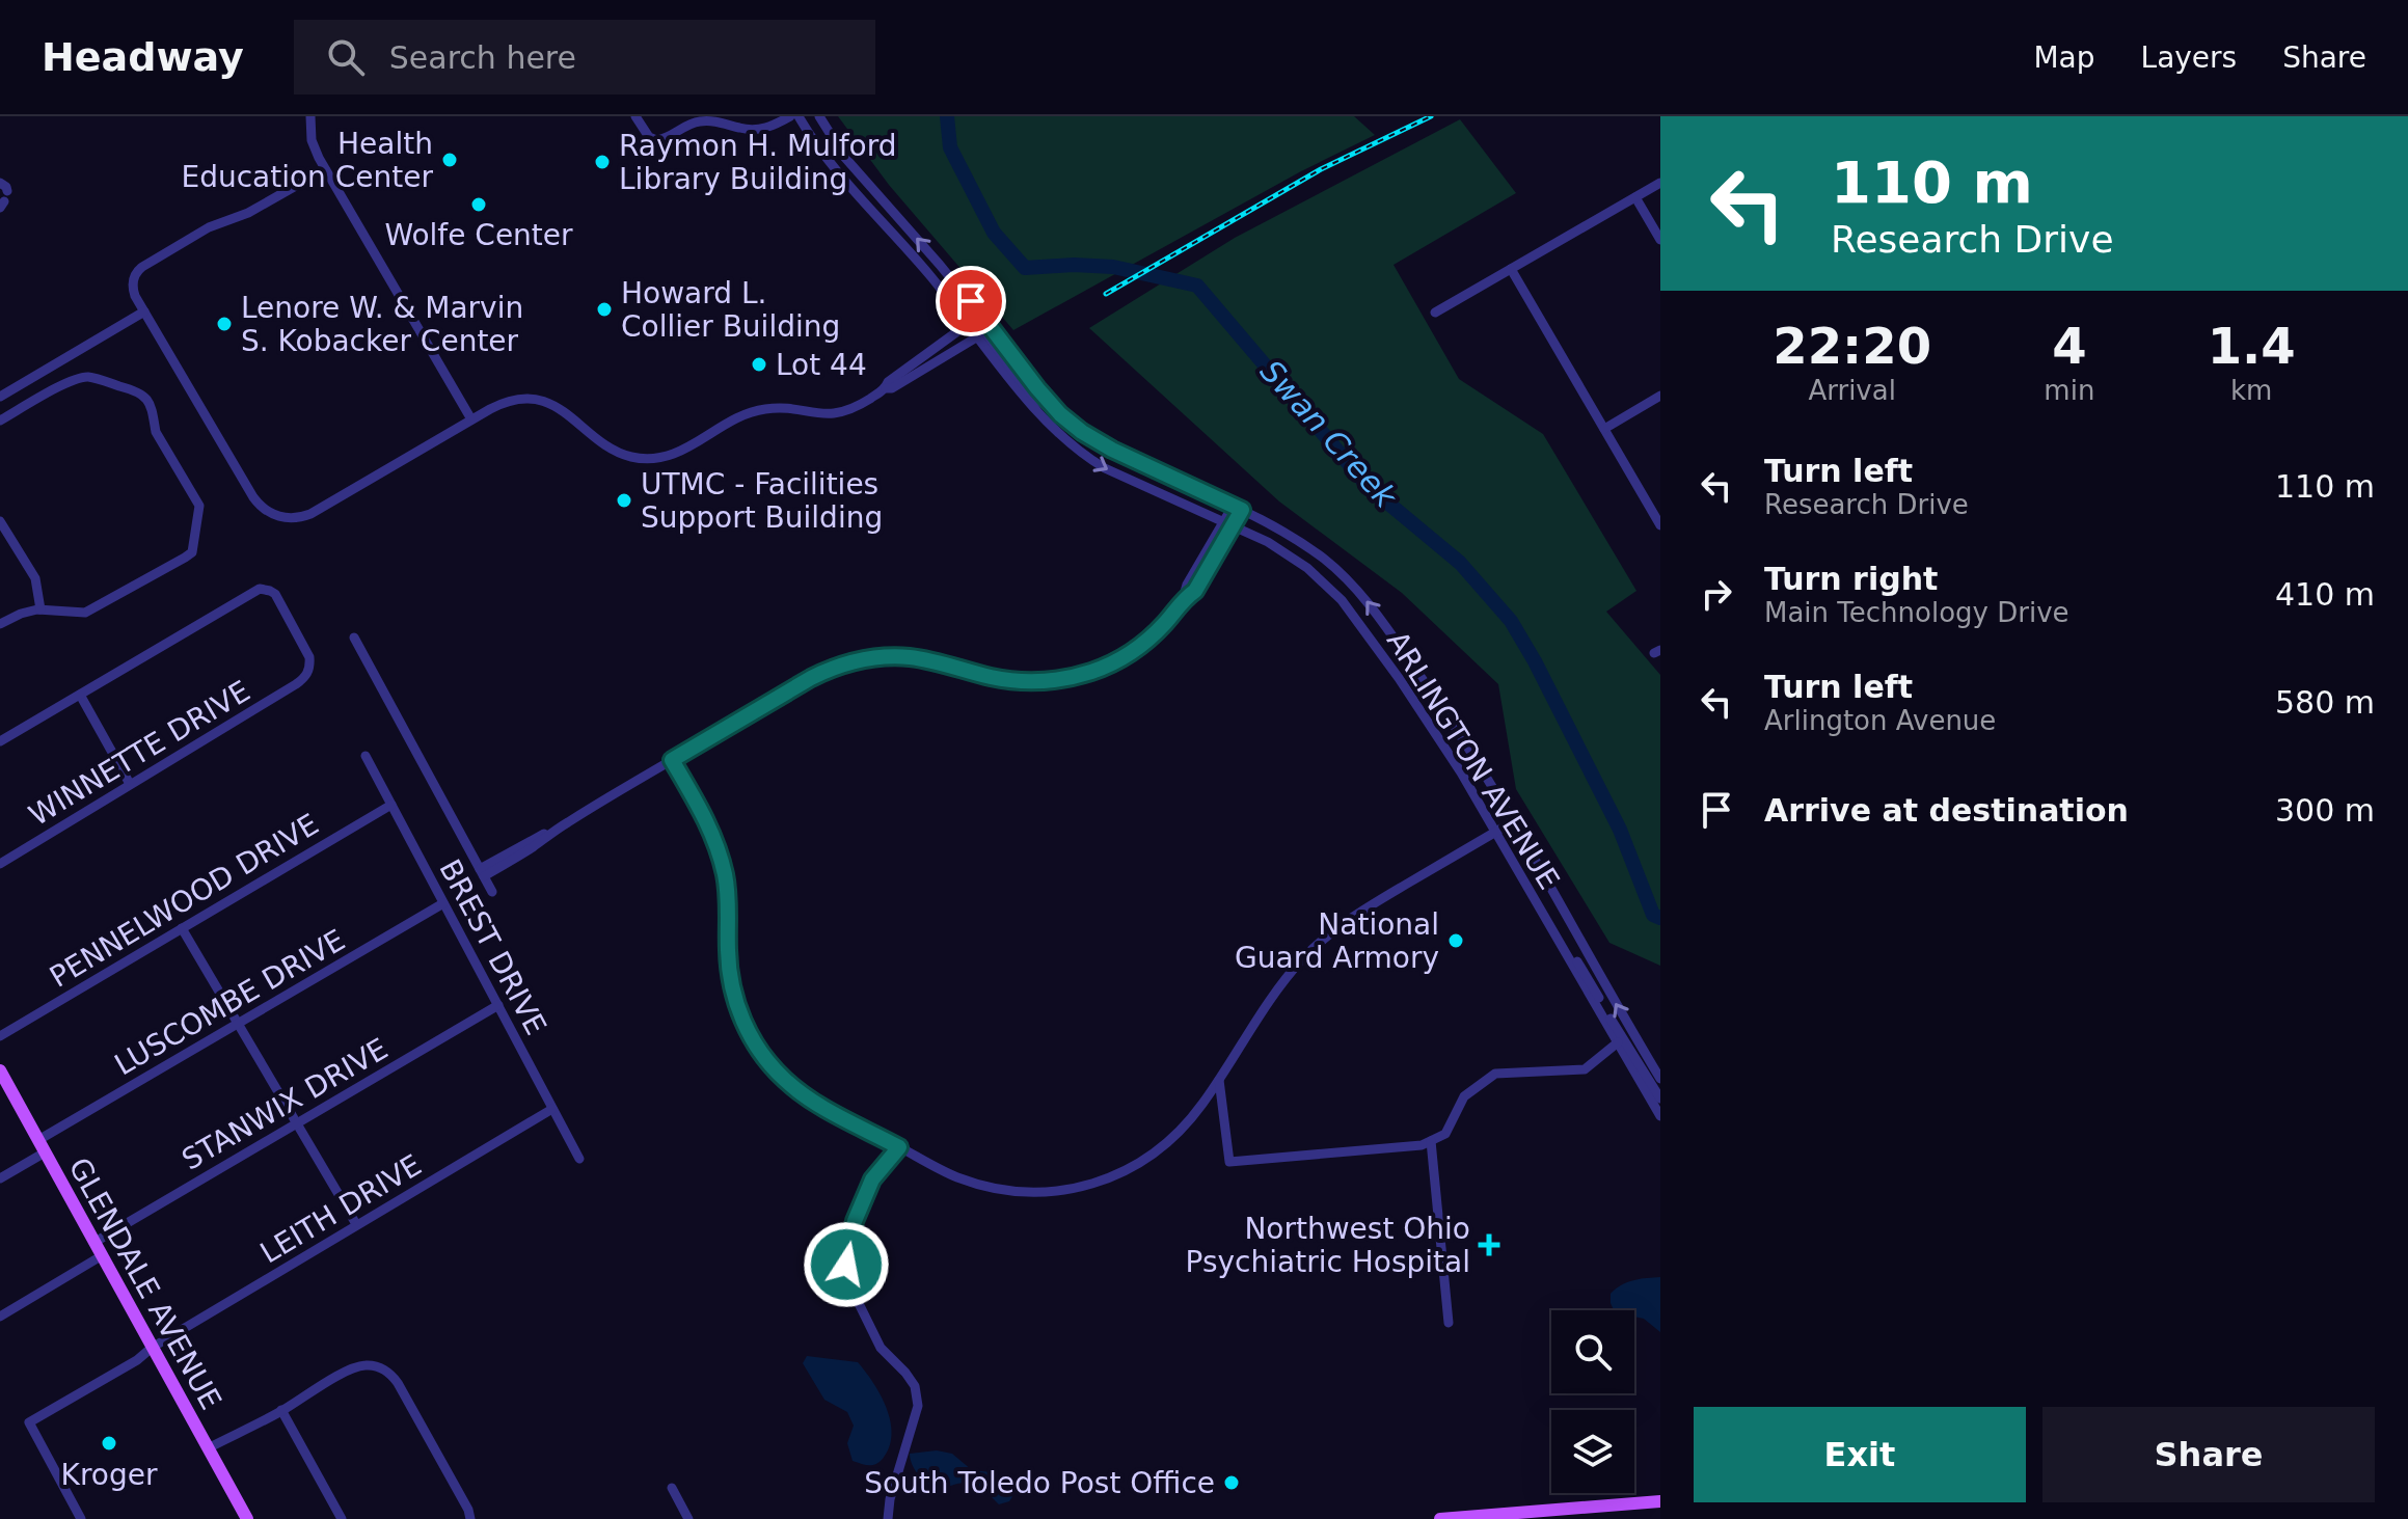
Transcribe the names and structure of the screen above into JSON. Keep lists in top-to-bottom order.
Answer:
{
  "streets": {
    "main road": ["GLENDALE AVENUE"],
    "street": [
      "WINNETTE DRIVE",
      "ARLINGTON AVENUE",
      "PENNELWOOD DRIVE",
      "BREST DRIVE",
      "LUSCOMBE DRIVE",
      "STANWIX DRIVE",
      "LEITH DRIVE"
    ]
  },
  "crossings": [
    ["PENNELWOOD DRIVE", "BREST DRIVE"],
    ["BREST DRIVE", "LUSCOMBE DRIVE"],
    ["BREST DRIVE", "STANWIX DRIVE"],
    ["BREST DRIVE", "LEITH DRIVE"],
    ["LUSCOMBE DRIVE", "GLENDALE AVENUE"],
    ["STANWIX DRIVE", "GLENDALE AVENUE"],
    ["LEITH DRIVE", "GLENDALE AVENUE"]
  ],
  "water": ["Swan Creek"],
  "places": {
    "other": [
      "Health Education Center",
      "Raymon H. Mulford Library Building",
      "Wolfe Center",
      "Howard L. Collier Building",
      "Lenore W. & Marvin S. Kobacker Center",
      "Lot 44",
      "UTMC - Facilities Support Building",
      "National Guard Armory",
      "Kroger",
      "South Toledo Post Office"
    ],
    "health": ["Northwest Ohio Psychiatric Hospital"]
  },
  "page": {
    "header": "Headway",
    "search": "Search here",
    "nav": ["Map", "Layers", "Share"],
    "turn": ["110 m", "Research Drive"],
    "eta": [
      "22:20",
      "Arrival",
      "4",
      "min",
      "1.4",
      "km"
    ],
    "list": [
      {
        "name": "Turn left",
        "note": "Research Drive",
        "value": "110 m"
      },
      {
        "name": "Turn right",
        "note": "Main Technology Drive",
        "value": "410 m"
      },
      {
        "name": "Turn left",
        "note": "Arlington Avenue",
        "value": "580 m"
      },
      {
        "name": "Arrive at destination",
        "value": "300 m"
      }
    ],
    "buttons": ["Exit", "Share"]
  }
}
